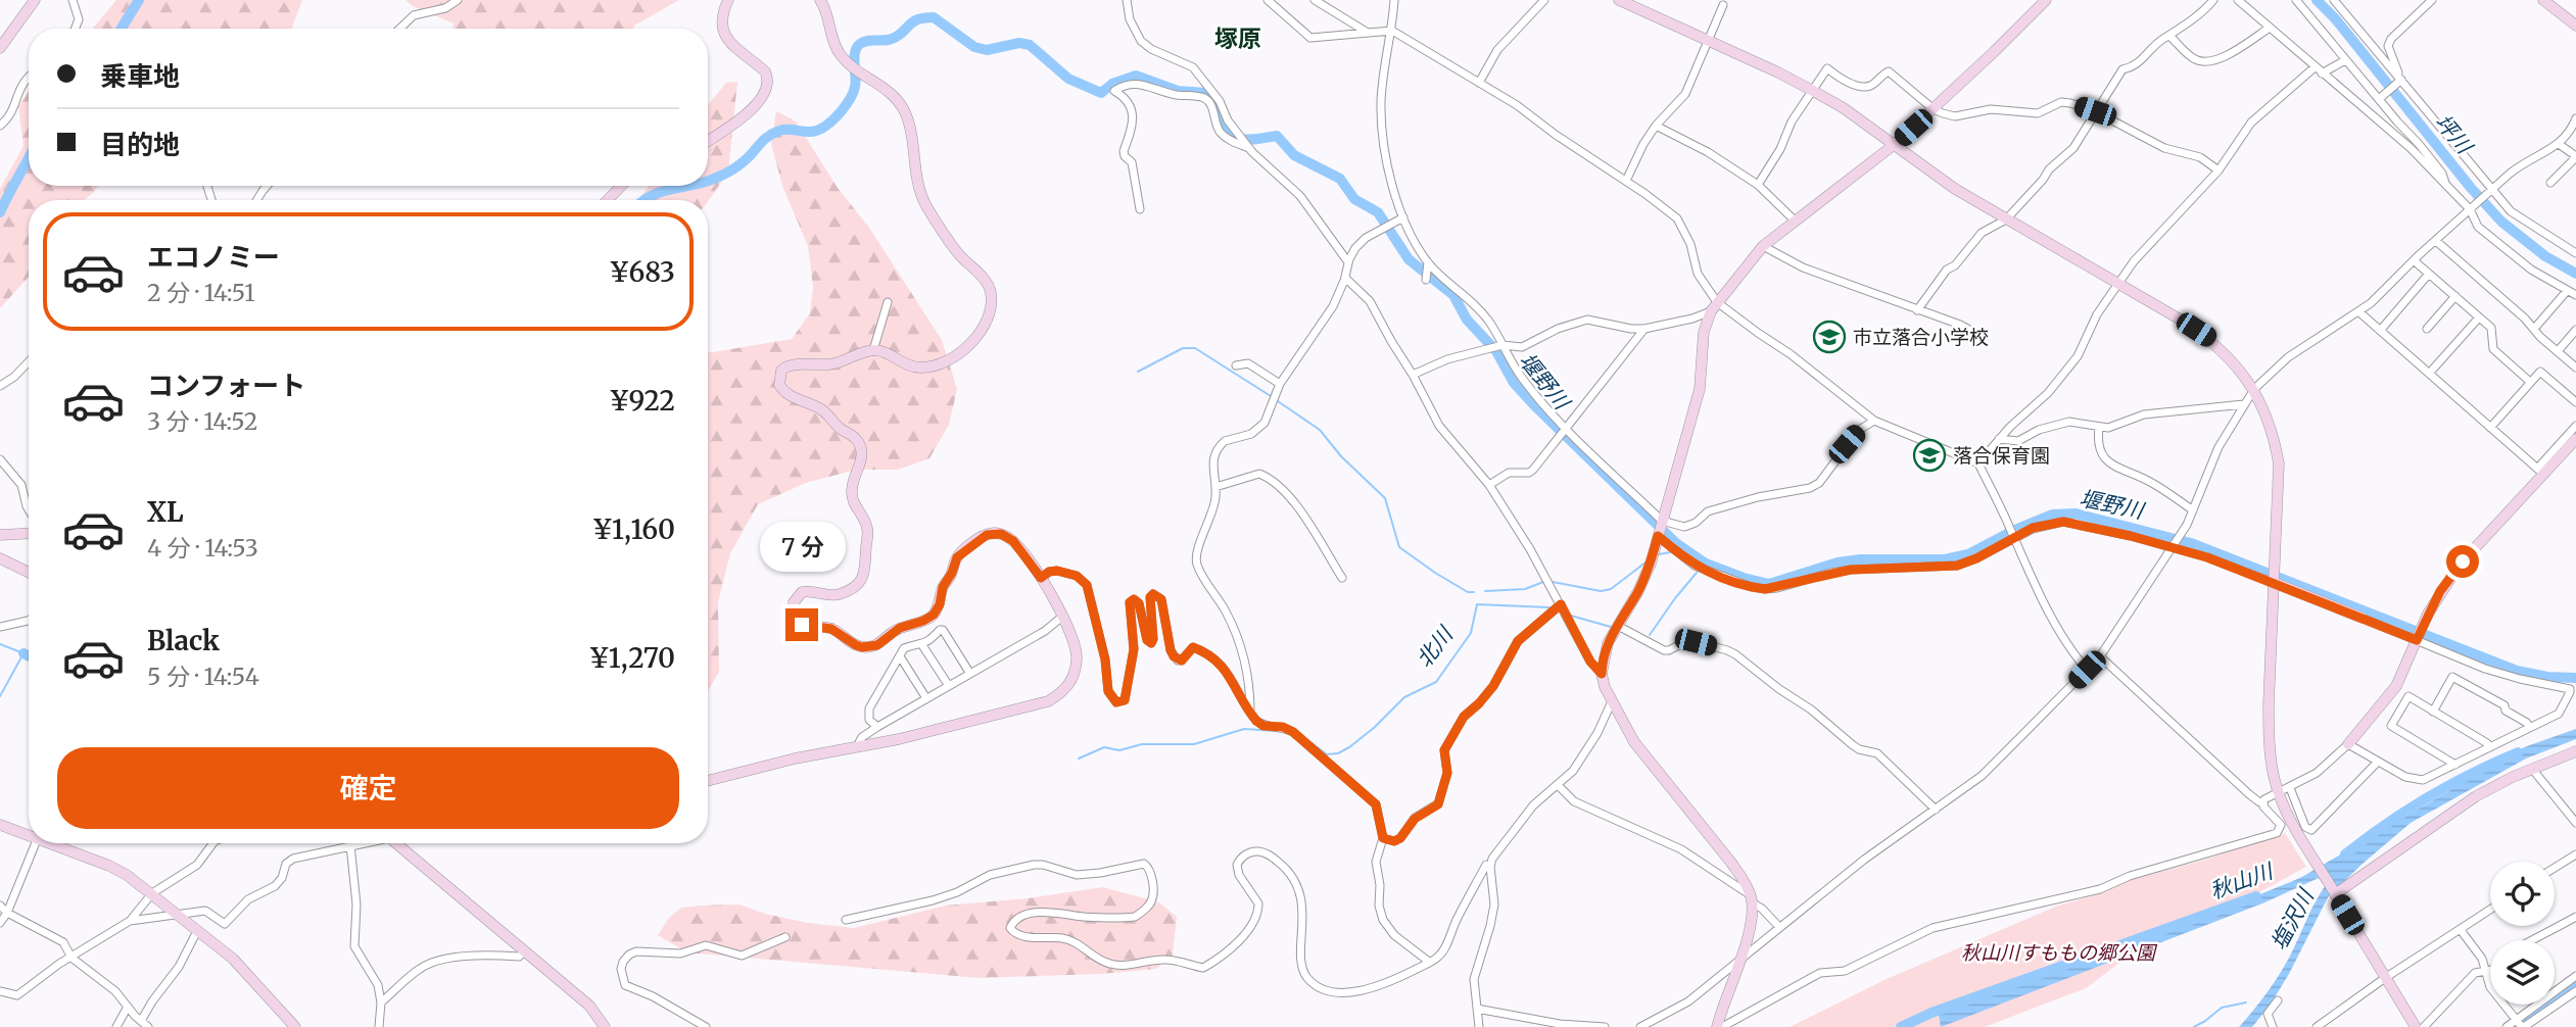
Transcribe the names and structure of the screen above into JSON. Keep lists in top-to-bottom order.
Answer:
{
  "districts": ["塚原"],
  "water": [
    "坪川",
    "堰野川",
    "北川",
    "秋山川",
    "塩沢川"
  ],
  "parks": ["秋山川すももの郷公園"],
  "places": {
    "school or university": ["市立落合小学校", "落合保育園"]
  },
  "page": {
    "banner": ["乗車地", "目的地"],
    "list": [
      {
        "name": "エコノミー",
        "note": "2 分 · 14:51",
        "value": "¥683"
      },
      {
        "name": "コンフォート",
        "note": "3 分 · 14:52",
        "value": "¥922"
      },
      {
        "name": "XL",
        "note": "4 分 · 14:53",
        "value": "¥1,160"
      },
      {
        "name": "Black",
        "note": "5 分 · 14:54",
        "value": "¥1,270"
      }
    ],
    "bubble": "7 分",
    "buttons": "確定"
  }
}
